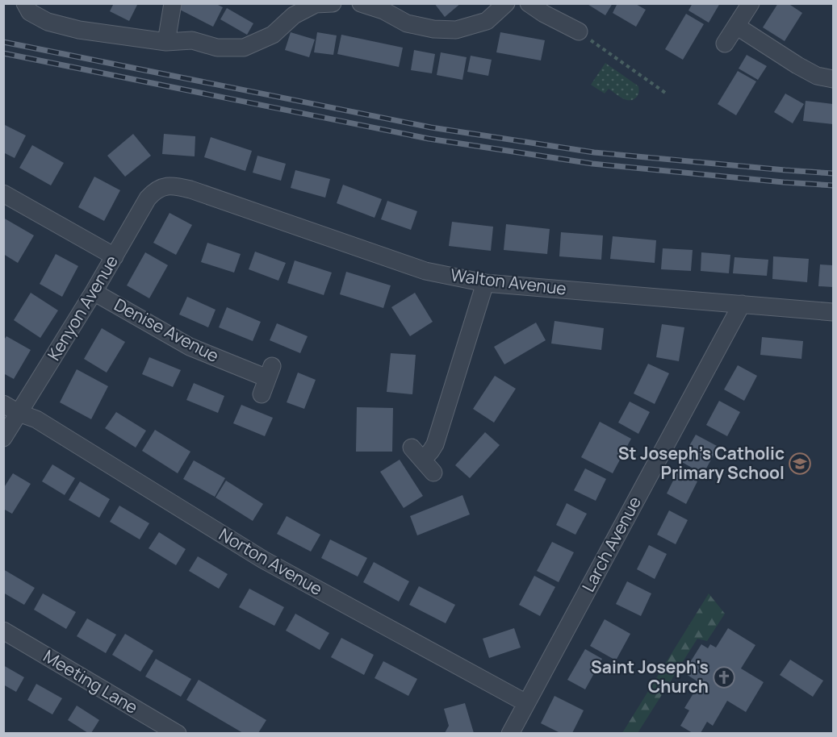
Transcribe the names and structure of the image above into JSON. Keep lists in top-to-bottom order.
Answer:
{
  "streets": {
    "street": [
      "Walton Avenue",
      "Kenyon Avenue",
      "Denise Avenue",
      "Larch Avenue",
      "Norton Avenue",
      "Meeting Lane"
    ]
  },
  "crossings": [
    ["Walton Avenue", "Kenyon Avenue"],
    ["Walton Avenue", "Larch Avenue"],
    ["Kenyon Avenue", "Denise Avenue"],
    ["Kenyon Avenue", "Norton Avenue"],
    ["Larch Avenue", "Norton Avenue"]
  ],
  "places": {
    "school or university": ["St Joseph's Catholic Primary School"],
    "church": ["Saint Joseph's Church"]
  }
}
